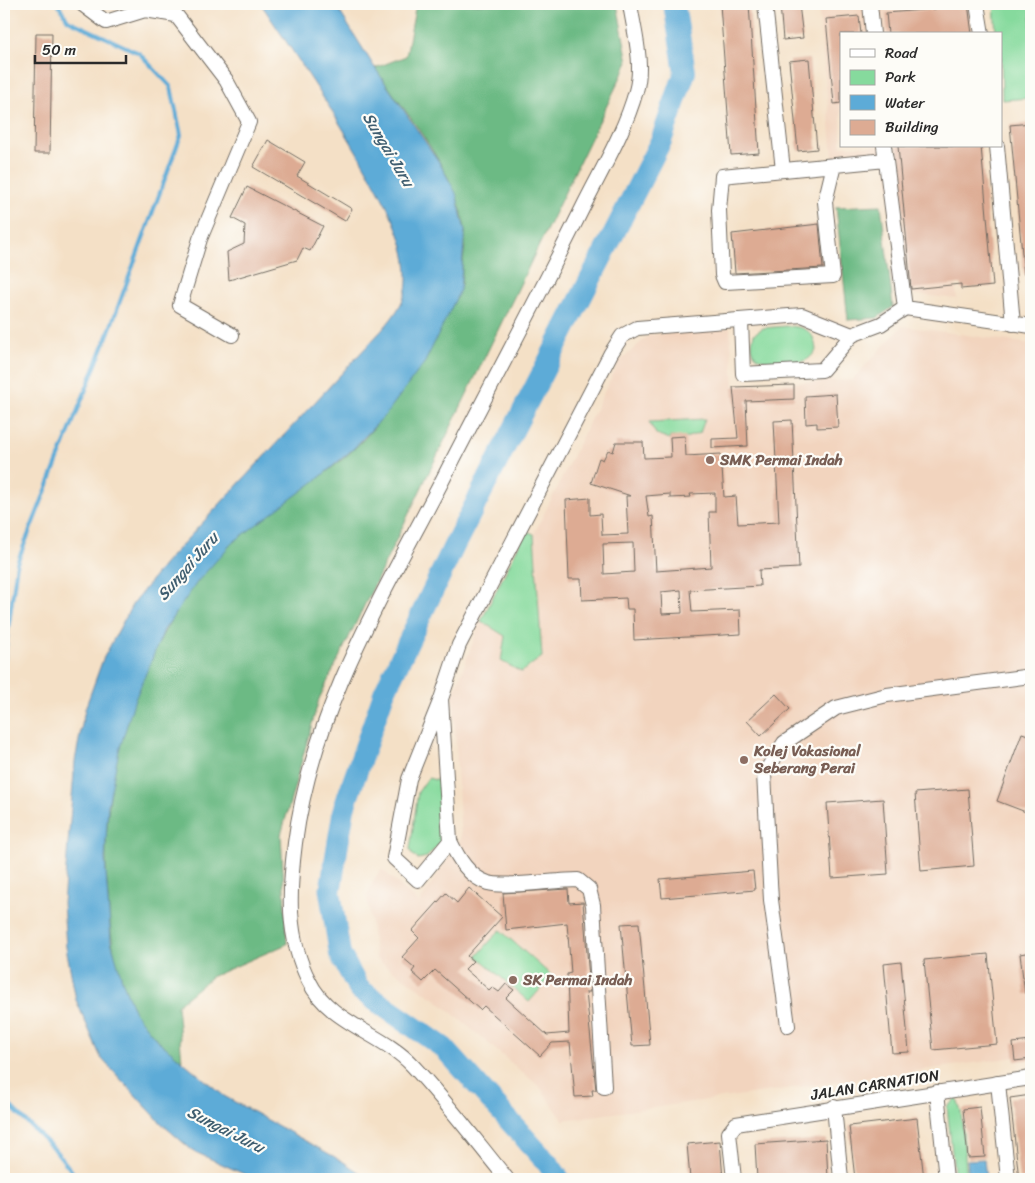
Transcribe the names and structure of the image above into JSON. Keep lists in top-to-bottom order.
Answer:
{
  "streets": {
    "street": ["JALAN CARNATION"]
  },
  "water": ["Sungai Juru"],
  "places": ["SMK Permai Indah", "Kolej Vokasional Seberang Perai", "SK Permai Indah"],
  "legend": [
    "Road",
    "Park",
    "Water",
    "Building"
  ],
  "scale_bar": "50 m"
}
